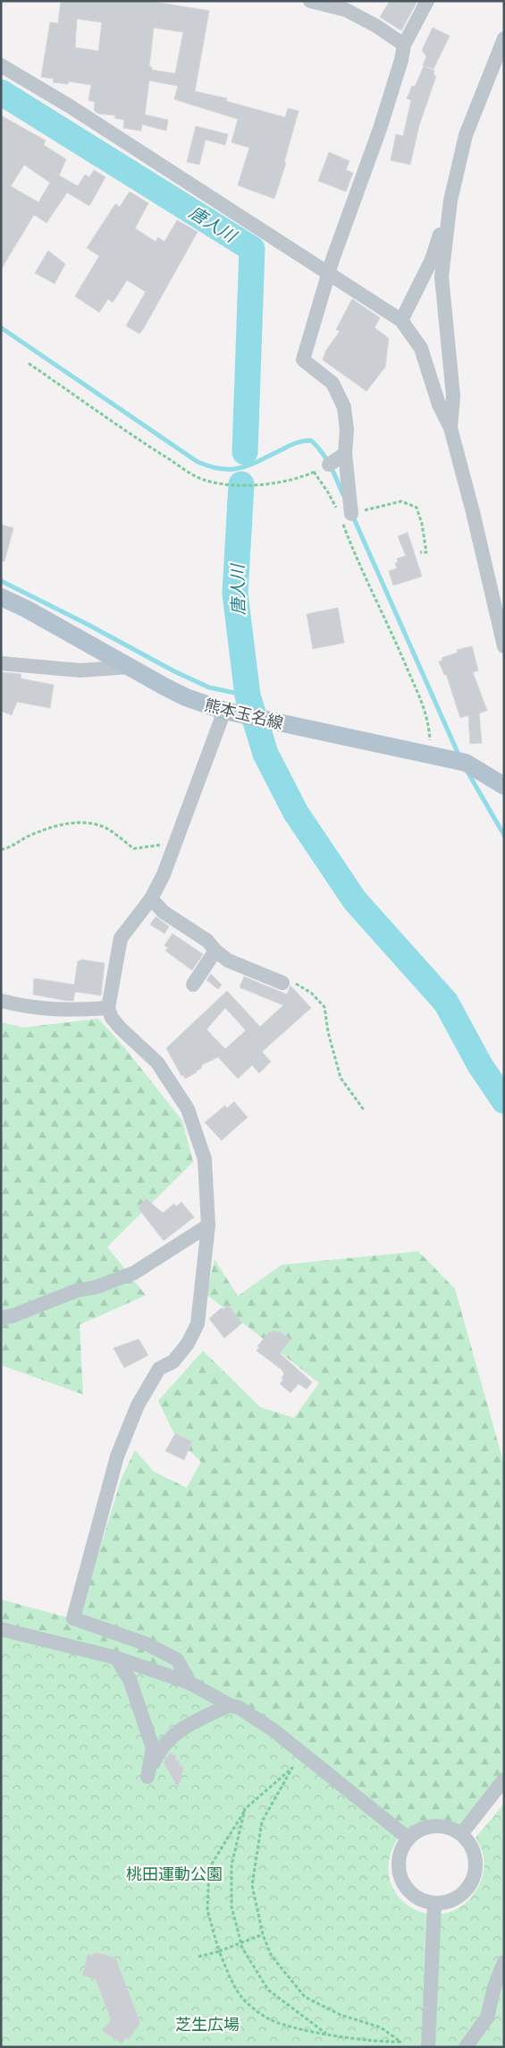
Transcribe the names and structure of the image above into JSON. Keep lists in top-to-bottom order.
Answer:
{
  "streets": {
    "main road": ["熊本玉名線"]
  },
  "water": ["唐人川"],
  "parks": ["桃田運動公園", "芝生広場"]
}
